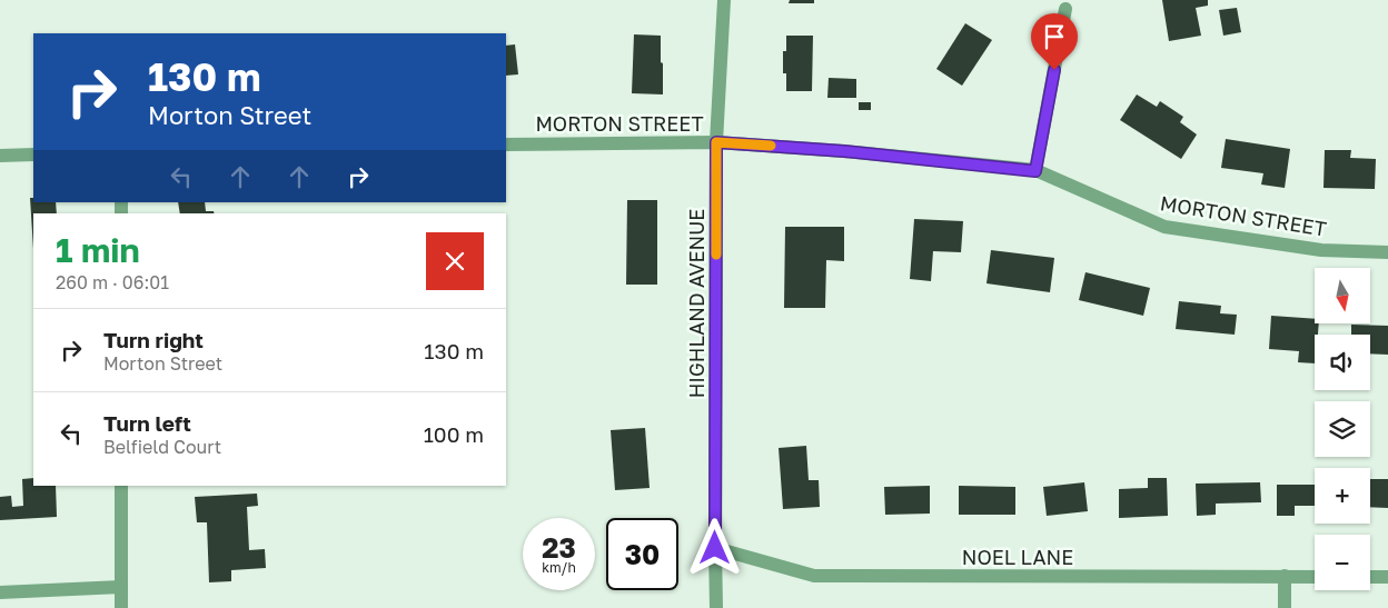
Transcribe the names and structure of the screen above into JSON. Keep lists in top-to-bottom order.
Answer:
{
  "streets": {
    "street": ["MORTON STREET", "HIGHLAND AVENUE", "NOEL LANE"]
  },
  "crossings": [
    ["MORTON STREET", "HIGHLAND AVENUE"],
    ["HIGHLAND AVENUE", "NOEL LANE"]
  ],
  "north": "bottom",
  "page": {
    "turn": ["130 m", "Morton Street"],
    "heading": ["1 min", "260 m · 06:01"],
    "map_buttons": ["+", "−"],
    "list": [
      {
        "name": "Turn right",
        "note": "Morton Street",
        "value": "130 m"
      },
      {
        "name": "Turn left",
        "note": "Belfield Court",
        "value": "100 m"
      }
    ],
    "speed": "23 km/h",
    "limit": "30"
  }
}
